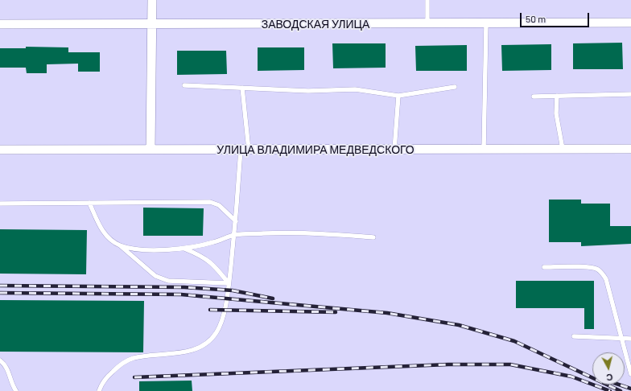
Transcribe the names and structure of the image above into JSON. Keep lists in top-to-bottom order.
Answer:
{
  "streets": {
    "street": ["ЗАВОДСКАЯ УЛИЦА", "УЛИЦА ВЛАДИМИРА МЕДВЕДСКОГО"]
  },
  "scale_bar": "50 m",
  "north": "bottom"
}
